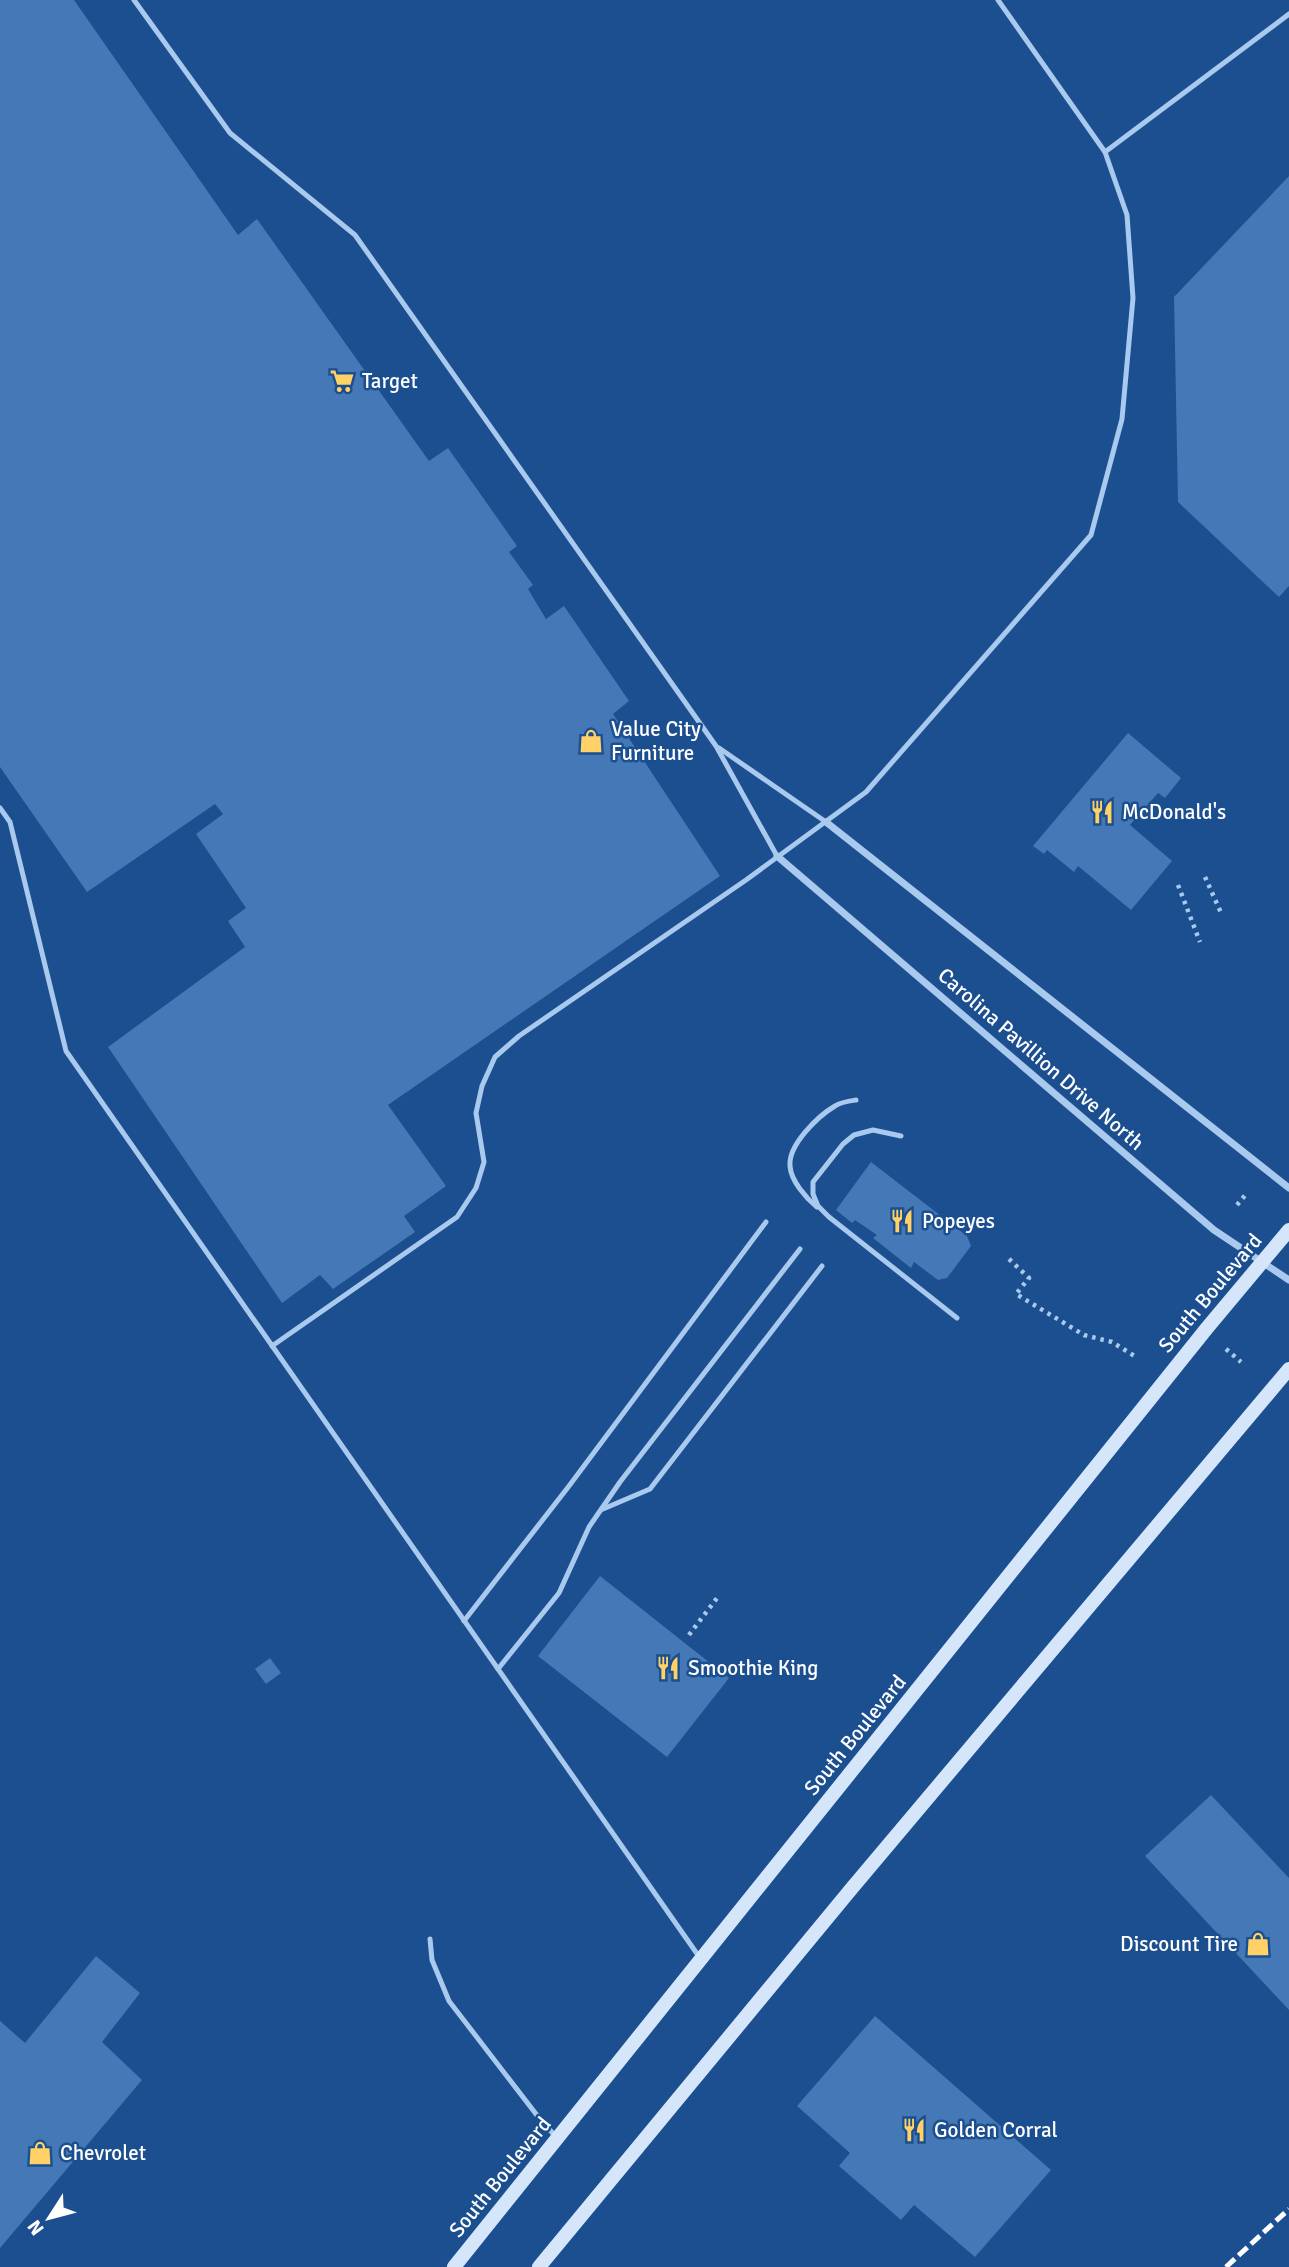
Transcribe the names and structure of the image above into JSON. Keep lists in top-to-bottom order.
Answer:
{
  "streets": {
    "main road": ["South Boulevard"],
    "street": ["Carolina Pavillion Drive North"]
  },
  "crossings": [
    ["Carolina Pavillion Drive North", "South Boulevard"]
  ],
  "places": {
    "supermarket": ["Target"],
    "shop": ["Value City Furniture", "Discount Tire", "Chevrolet"],
    "restaurant": [
      "McDonald's",
      "Popeyes",
      "Smoothie King",
      "Golden Corral"
    ]
  },
  "north": "bottom left"
}
